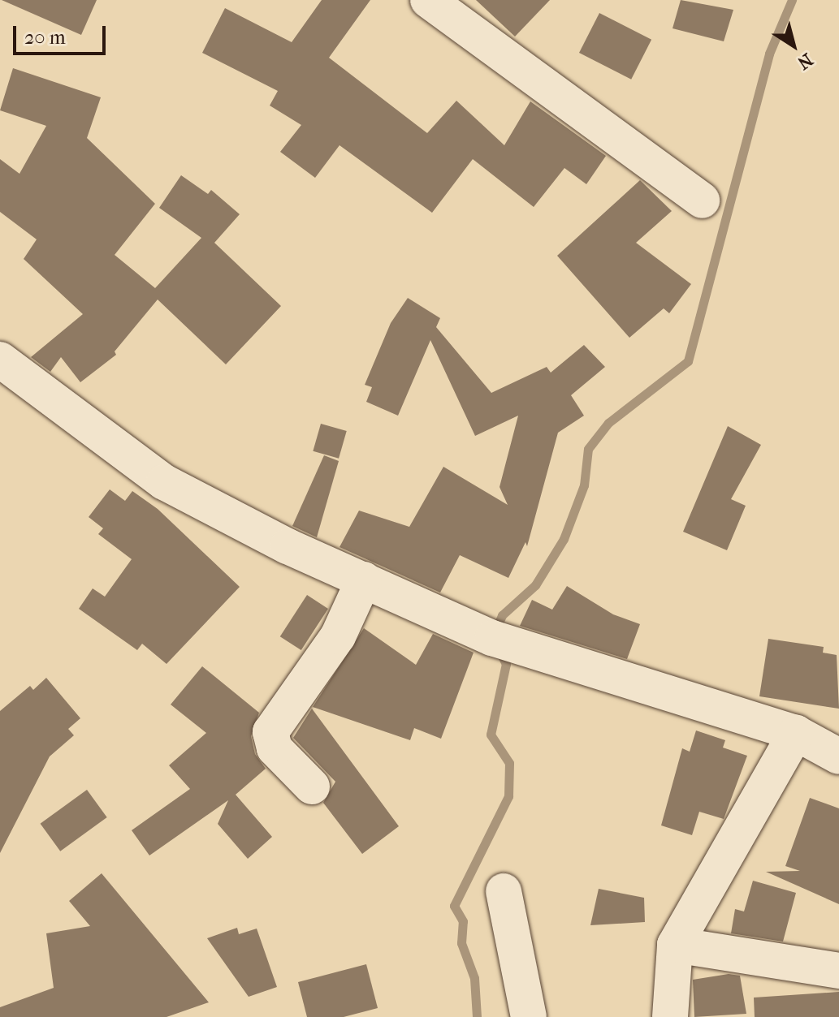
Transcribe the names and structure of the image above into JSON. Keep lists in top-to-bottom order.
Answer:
{
  "scale_bar": "20 m",
  "north": "bottom right"
}
